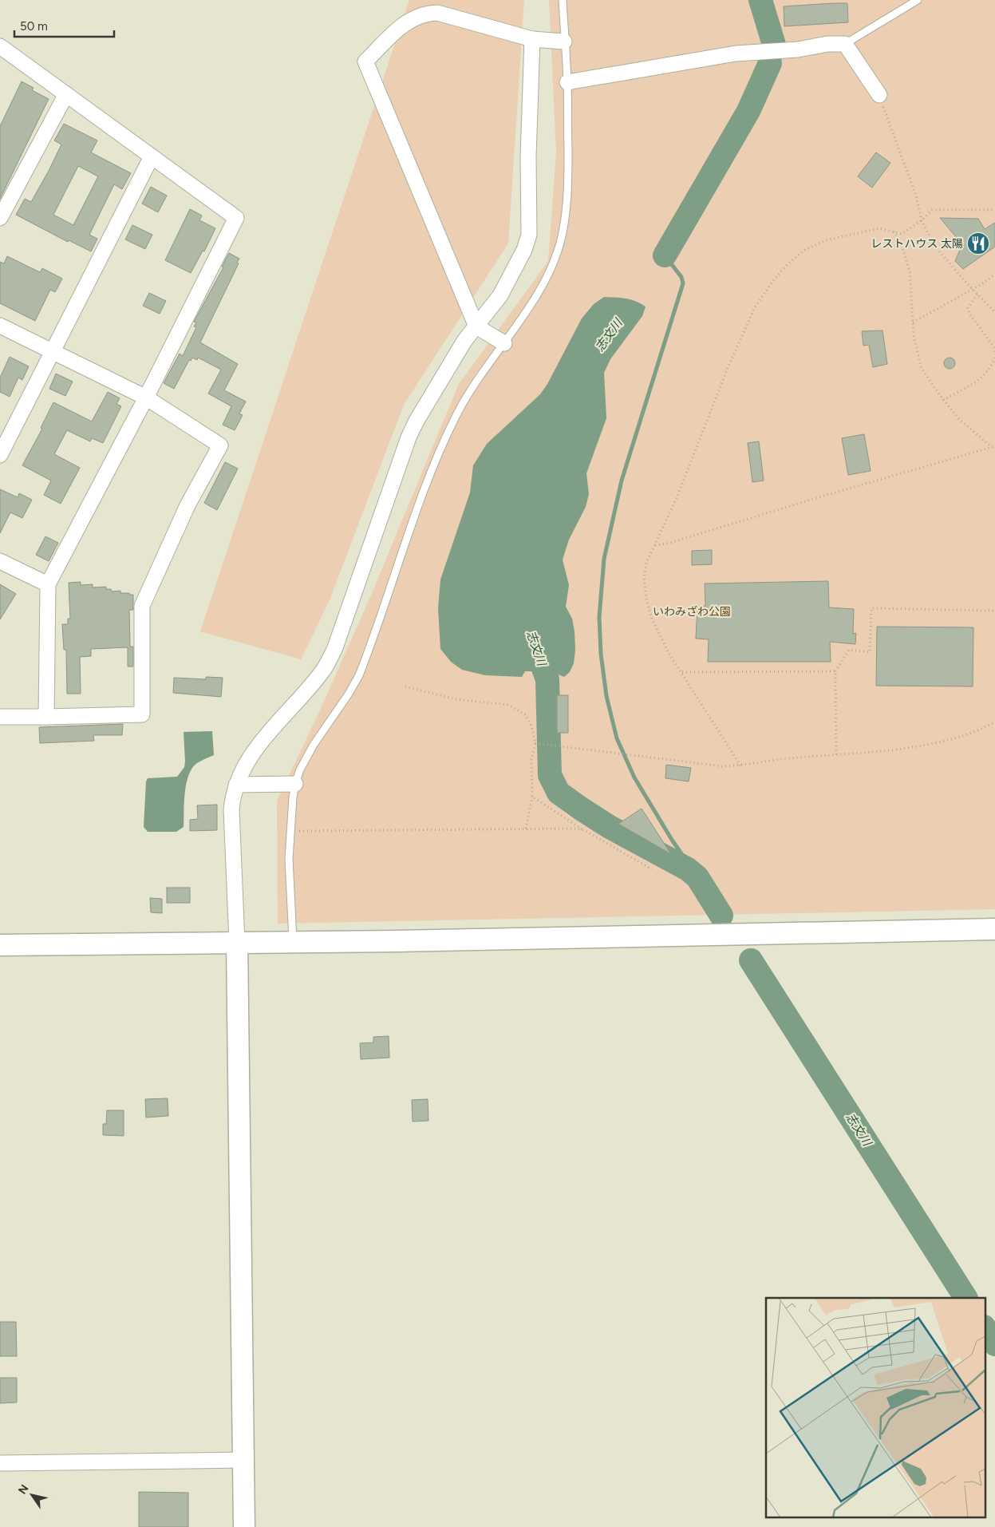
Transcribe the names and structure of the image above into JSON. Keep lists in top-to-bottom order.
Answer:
{
  "water": ["志文川"],
  "parks": ["いわみざわ公園"],
  "places": {
    "restaurant": ["レストハウス 太陽"]
  },
  "scale_bar": "50 m",
  "north": "top left"
}
